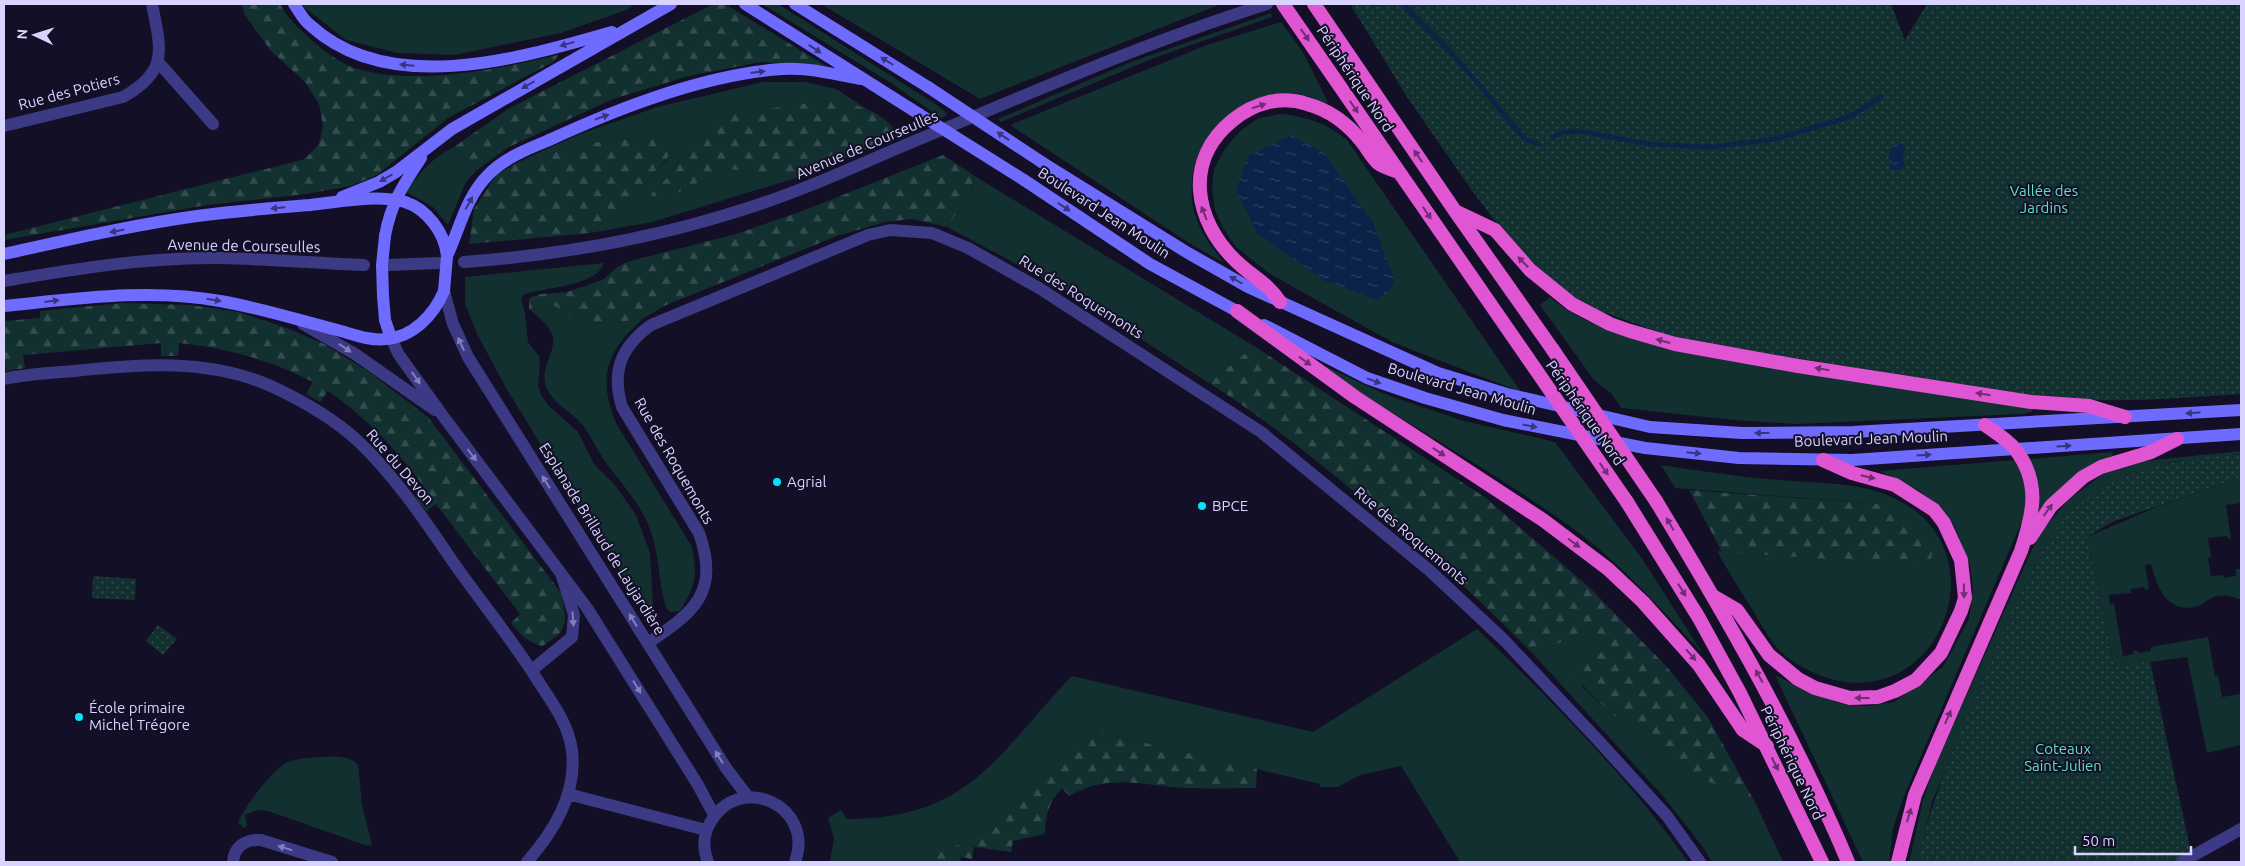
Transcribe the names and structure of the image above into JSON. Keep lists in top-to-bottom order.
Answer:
{
  "streets": {
    "highway": ["Périphérique Nord"],
    "main road": ["Boulevard Jean Moulin"],
    "street": [
      "Rue des Potiers",
      "Avenue de Courseulles",
      "Rue des Roquemonts",
      "Rue du Devon",
      "Esplanade Brillaud de Laujardière"
    ]
  },
  "crossings": [
    ["Rue des Roquemonts", "Esplanade Brillaud de Laujardière"]
  ],
  "parks": ["Vallée des Jardins", "Coteaux Saint-Julien"],
  "places": ["Agrial", "BPCE", "École primaire Michel Trégore"],
  "scale_bar": "50 m",
  "north": "left"
}
